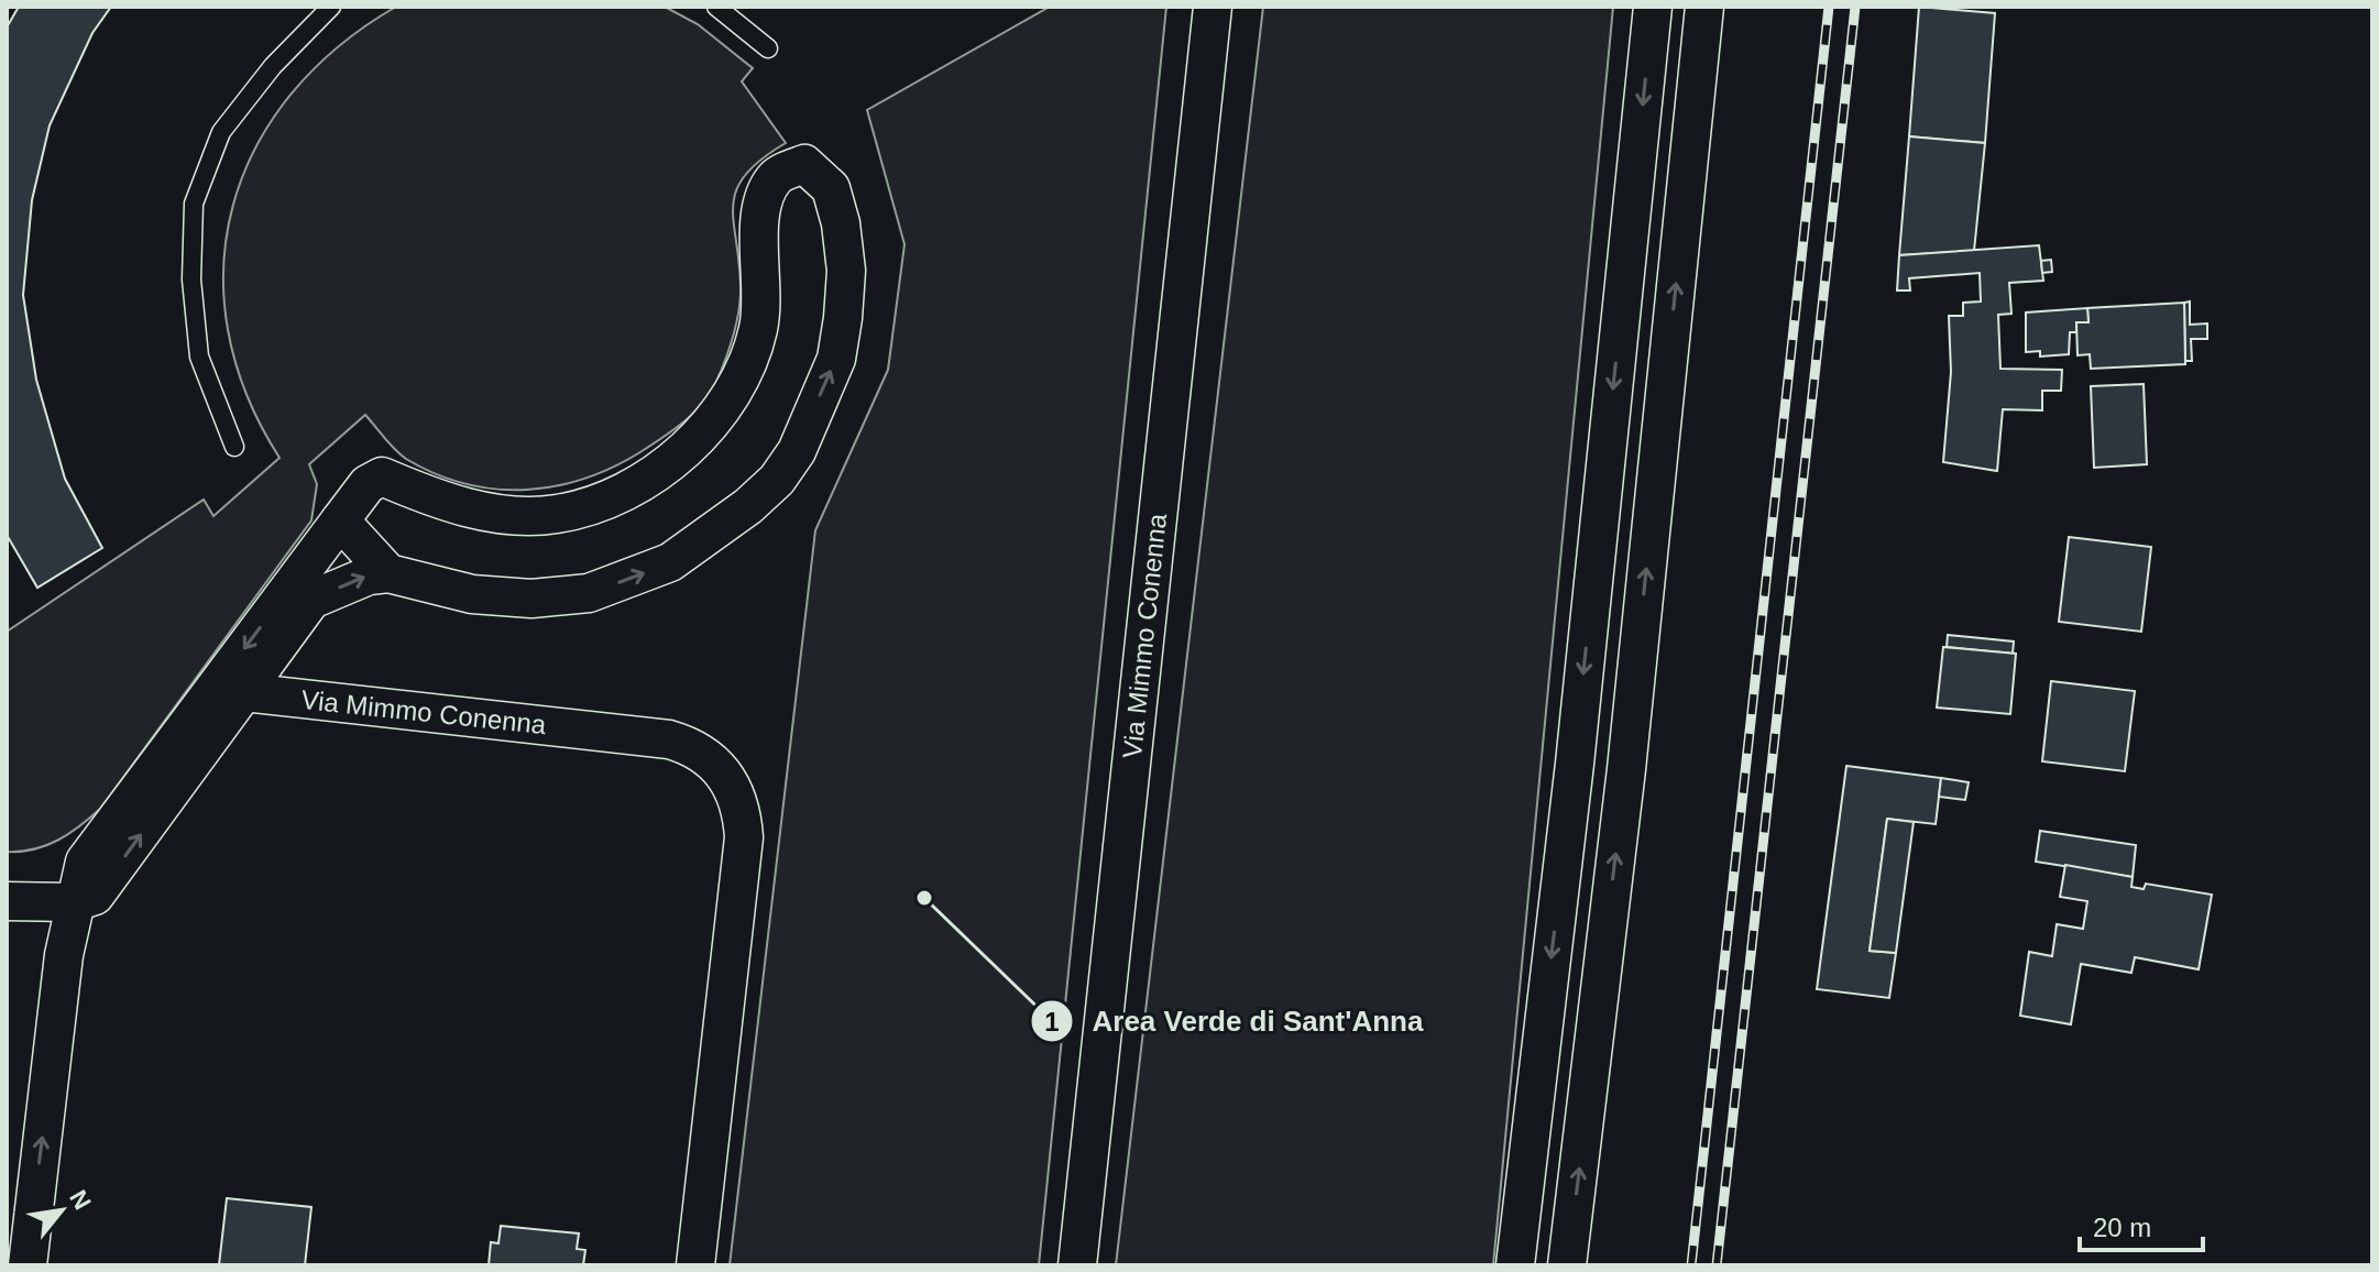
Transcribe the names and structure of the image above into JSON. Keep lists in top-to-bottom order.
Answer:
{
  "streets": {
    "street": ["Via Mimmo Conenna"]
  },
  "places": ["Area Verde di Sant'Anna"],
  "scale_bar": "20 m",
  "north": "top right"
}
